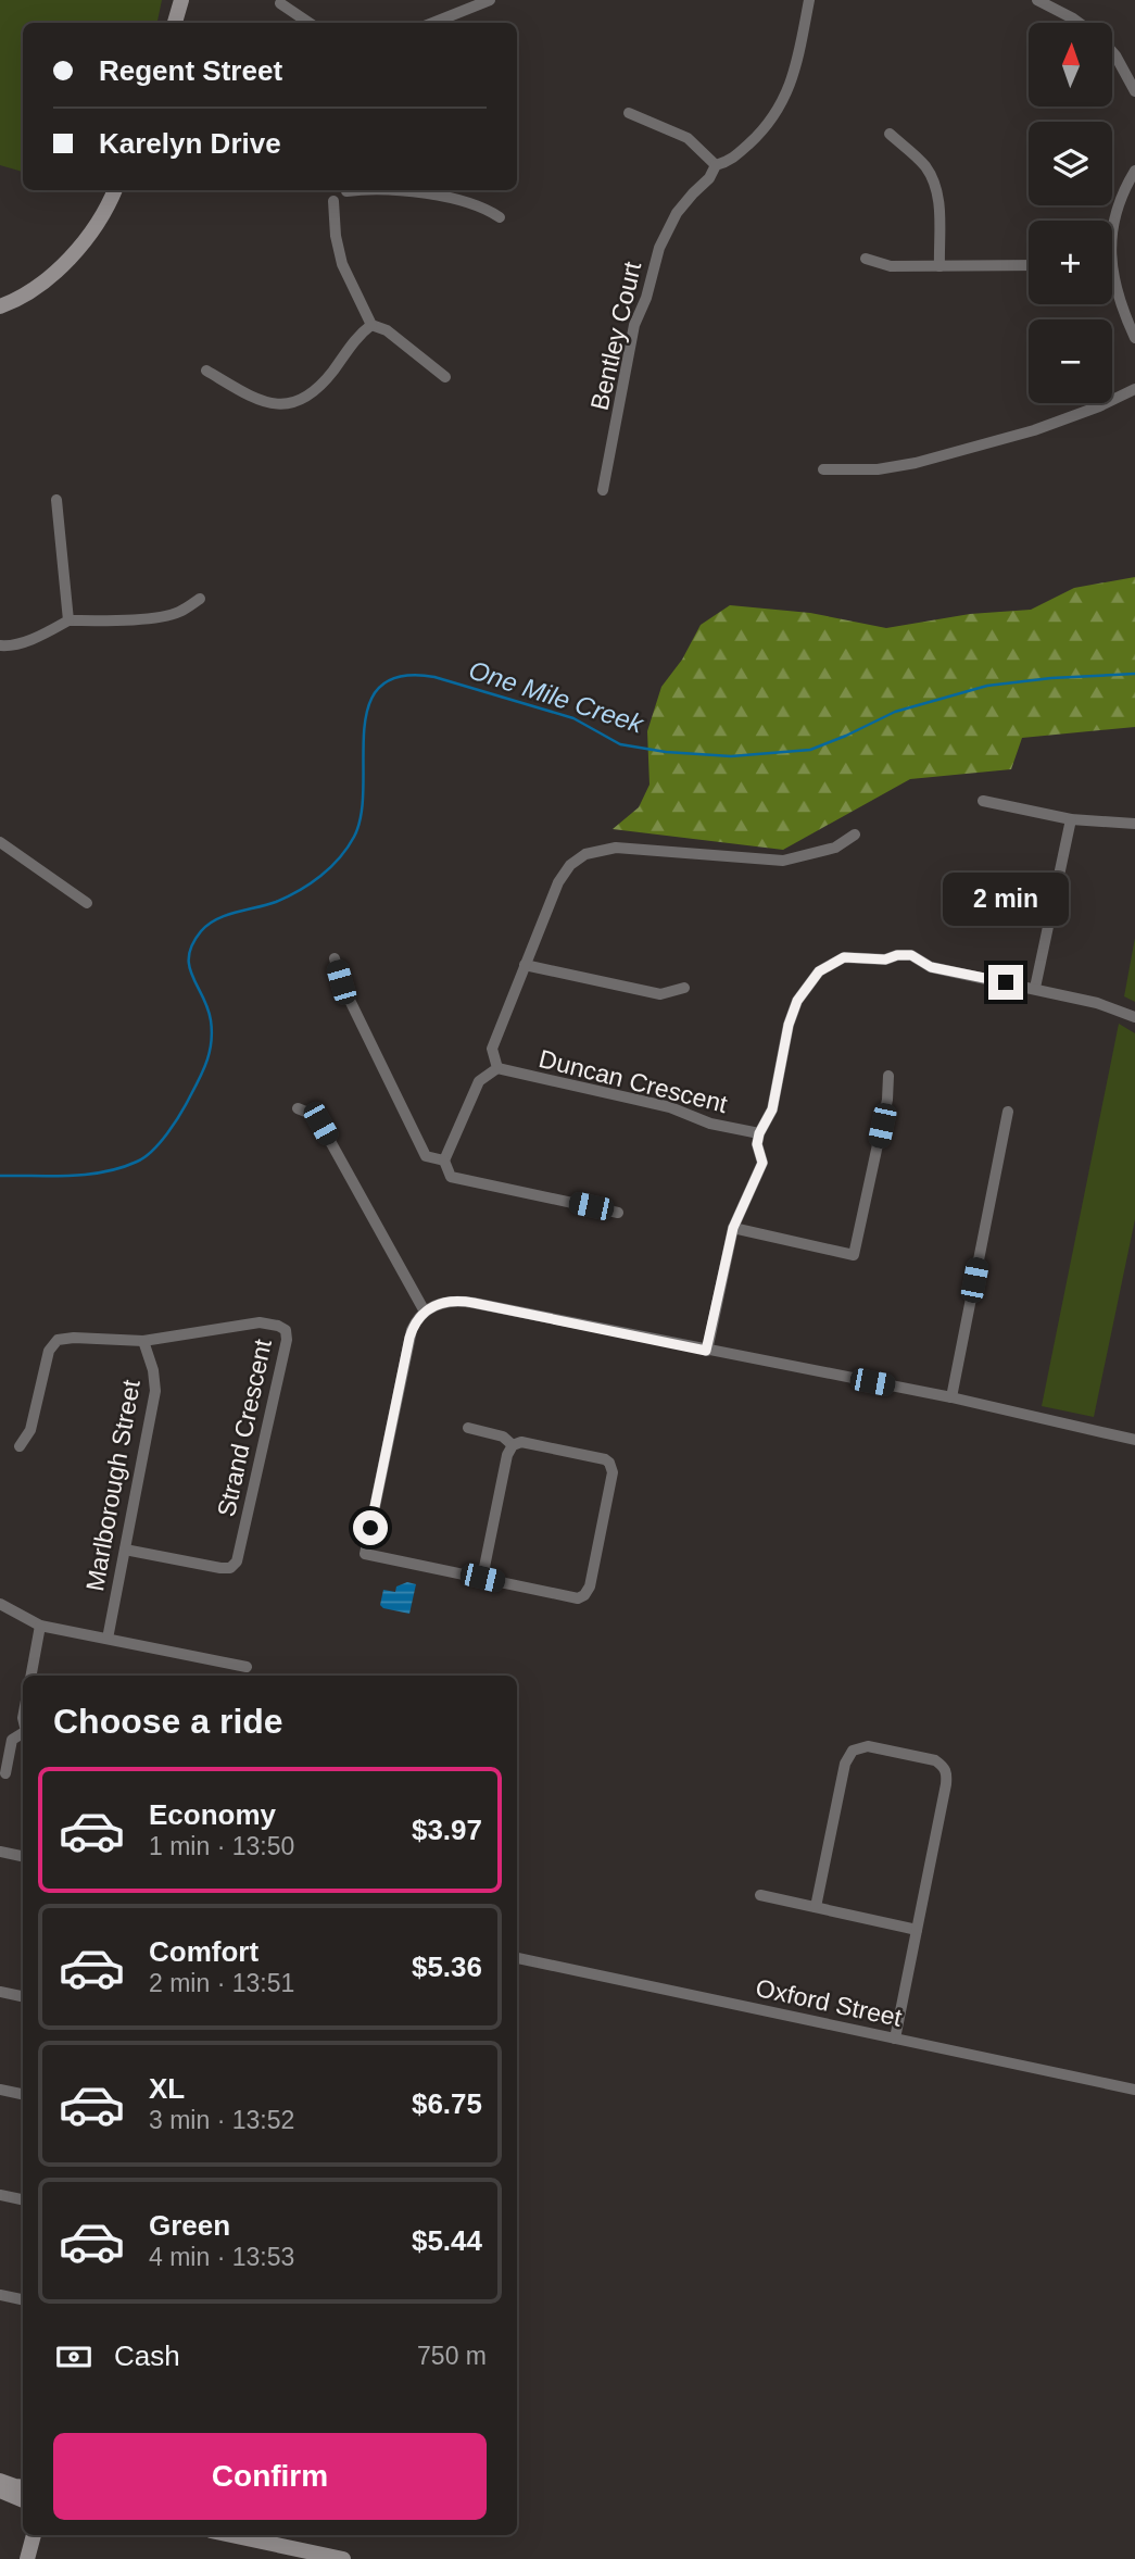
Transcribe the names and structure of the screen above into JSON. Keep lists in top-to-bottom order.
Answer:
{
  "streets": {
    "street": [
      "Bentley Court",
      "Duncan Crescent",
      "Strand Crescent",
      "Marlborough Street",
      "Oxford Street"
    ]
  },
  "crossings": [
    ["Strand Crescent", "Marlborough Street"]
  ],
  "water": ["One Mile Creek"],
  "north": "top",
  "page": {
    "map_buttons": ["+", "−"],
    "banner": ["Regent Street", "Karelyn Drive"],
    "bubble": "2 min",
    "heading": "Choose a ride",
    "list": [
      {
        "name": "Economy",
        "note": "1 min · 13:50",
        "value": "$3.97"
      },
      {
        "name": "Comfort",
        "note": "2 min · 13:51",
        "value": "$5.36"
      },
      {
        "name": "XL",
        "note": "3 min · 13:52",
        "value": "$6.75"
      },
      {
        "name": "Green",
        "note": "4 min · 13:53",
        "value": "$5.44"
      }
    ],
    "pay": ["Cash", "750 m"],
    "buttons": "Confirm"
  }
}
